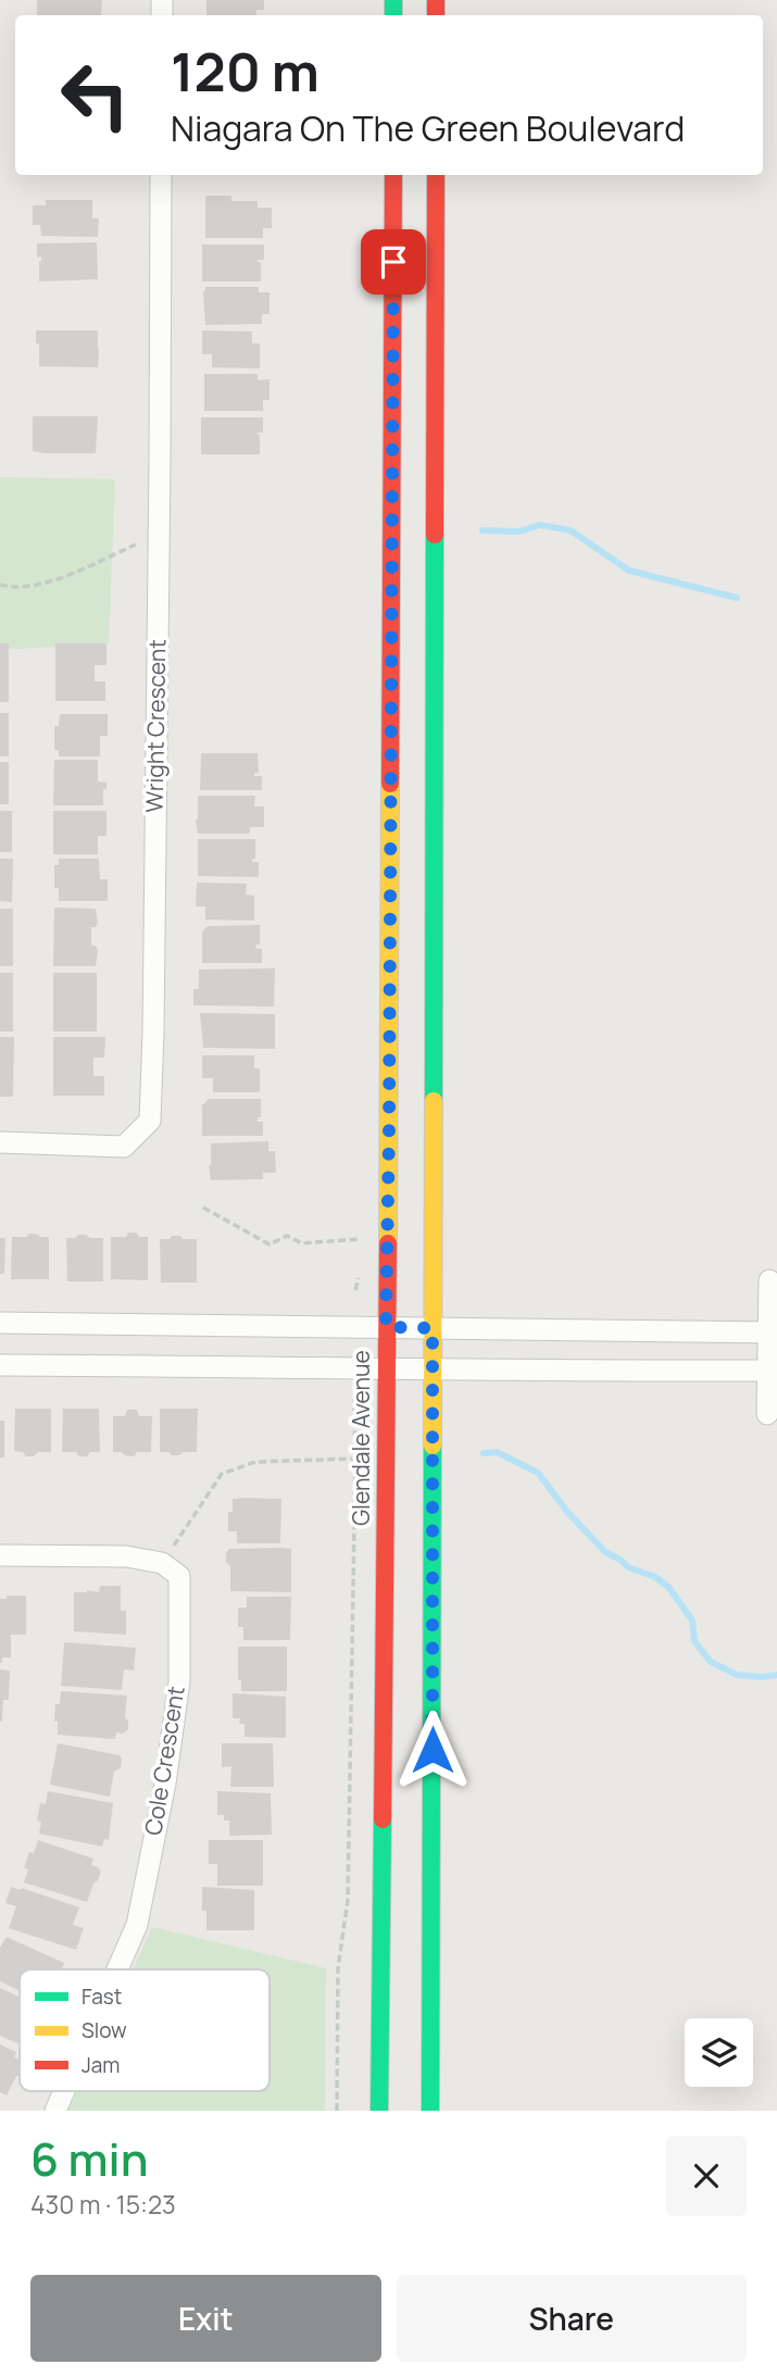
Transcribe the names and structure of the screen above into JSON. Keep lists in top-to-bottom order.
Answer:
{
  "streets": {
    "main road": ["Glendale Avenue"],
    "street": ["Wright Crescent", "Cole Crescent"]
  },
  "legend": ["Fast", "Slow", "Jam"],
  "page": {
    "turn": ["120 m", "Niagara On The Green Boulevard"],
    "heading": ["6 min", "430 m · 15:23"],
    "buttons": ["Exit", "Share"]
  }
}
